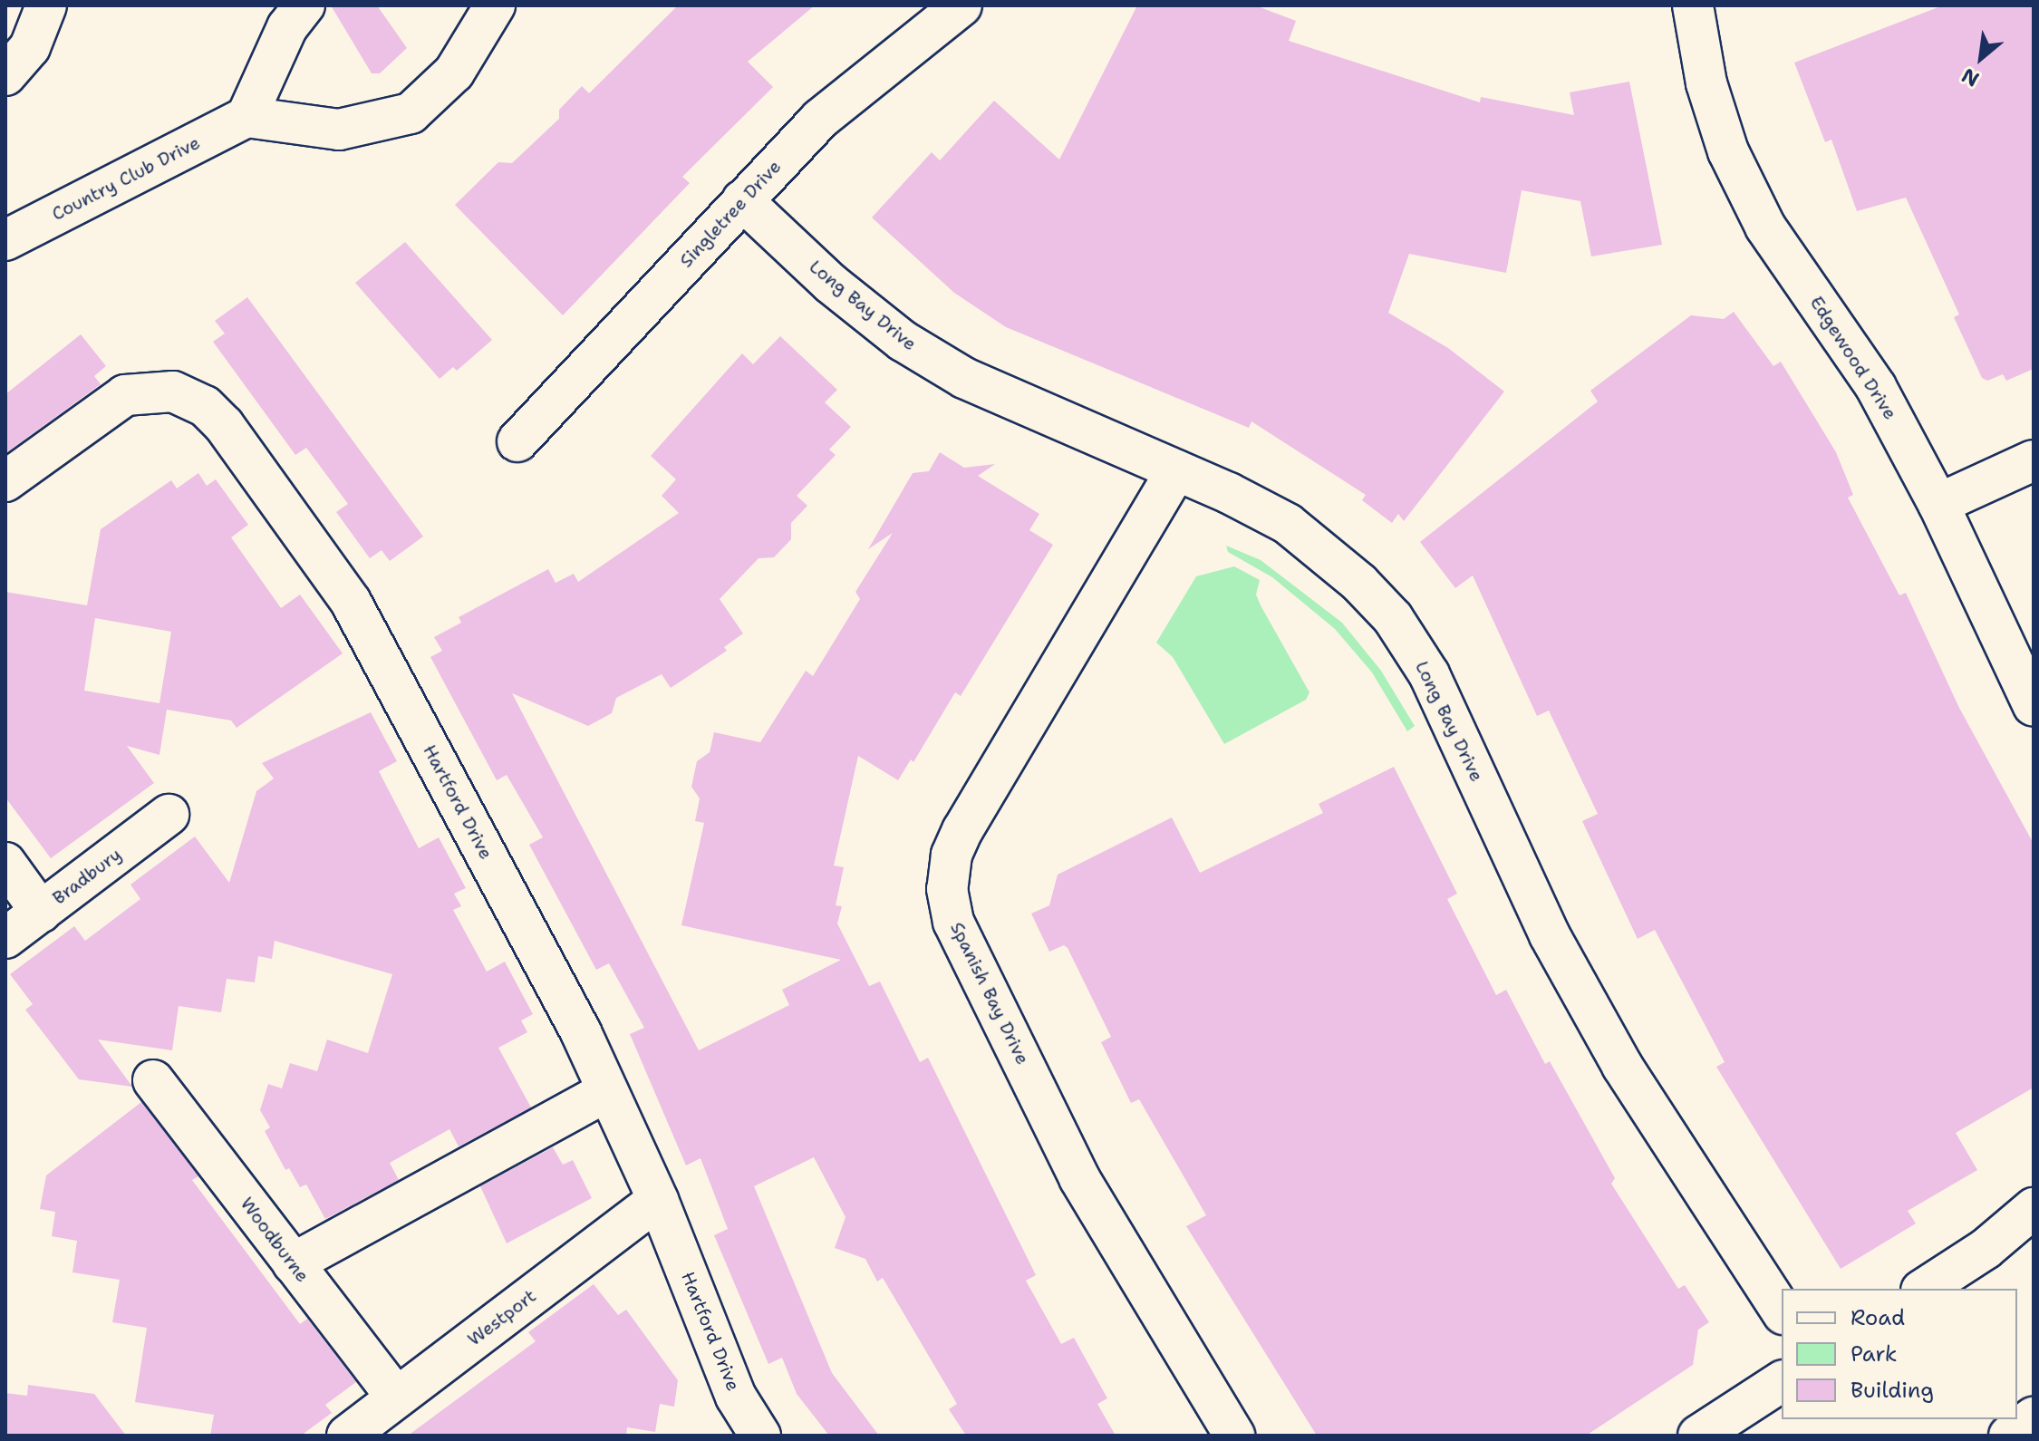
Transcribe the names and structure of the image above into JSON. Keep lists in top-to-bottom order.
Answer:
{
  "streets": {
    "street": [
      "Country Club Drive",
      "Singletree Drive",
      "Long Bay Drive",
      "Edgewood Drive",
      "Hartford Drive",
      "Bradbury",
      "Spanish Bay Drive",
      "Woodburne",
      "Westport"
    ]
  },
  "crossings": [
    ["Singletree Drive", "Long Bay Drive"],
    ["Long Bay Drive", "Spanish Bay Drive"],
    ["Hartford Drive", "Westport"],
    ["Woodburne", "Westport"]
  ],
  "legend": ["Road", "Park", "Building"],
  "north": "bottom left"
}
